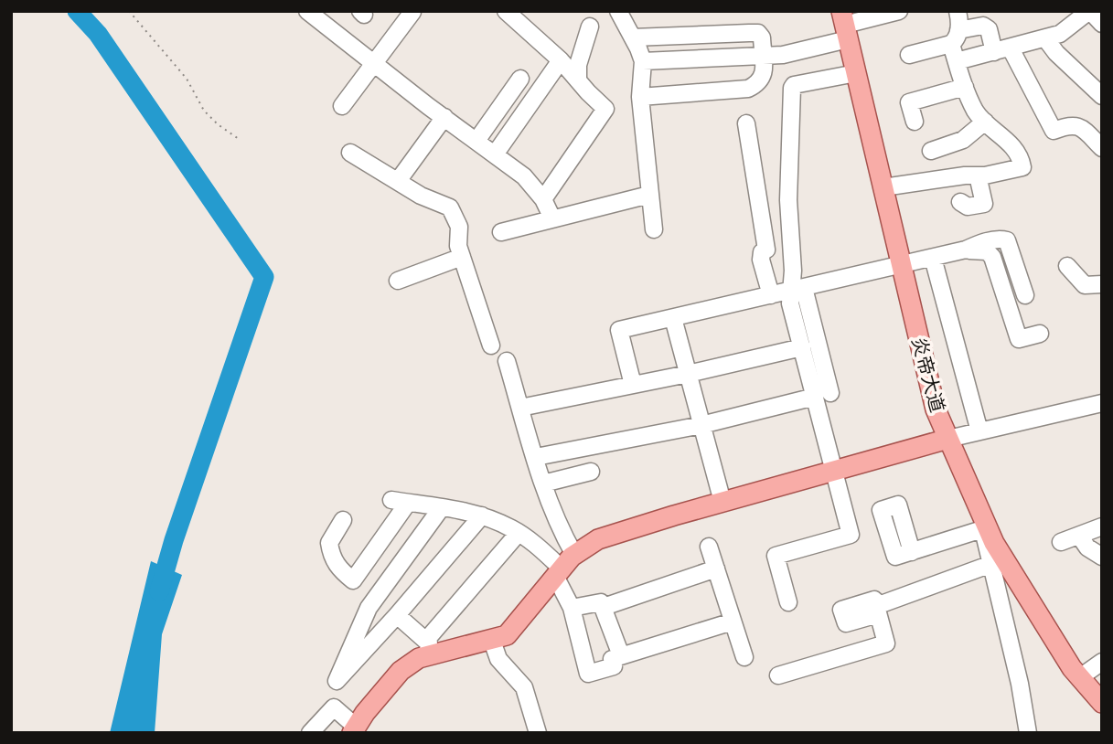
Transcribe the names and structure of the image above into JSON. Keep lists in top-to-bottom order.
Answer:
{
  "streets": {
    "main road": ["炎帝大道"]
  }
}
